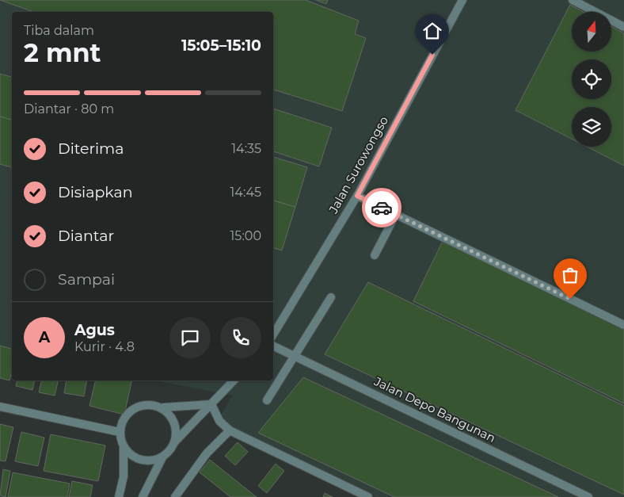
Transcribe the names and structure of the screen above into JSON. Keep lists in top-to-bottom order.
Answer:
{
  "streets": {
    "street": ["Jalan Surowongso", "Jalan Depo Bangunan"]
  },
  "north": "top",
  "page": {
    "heading": ["2 mnt", "Tiba dalam", "15:05–15:10"],
    "panel": ["Agus", "Kurir · 4.8"],
    "bar": "Diantar · 80 m",
    "list": [
      ["Diterima", "14:35"],
      ["Disiapkan", "14:45"],
      ["Diantar", "15:00"],
      "Sampai"
    ],
    "round": "A"
  }
}
